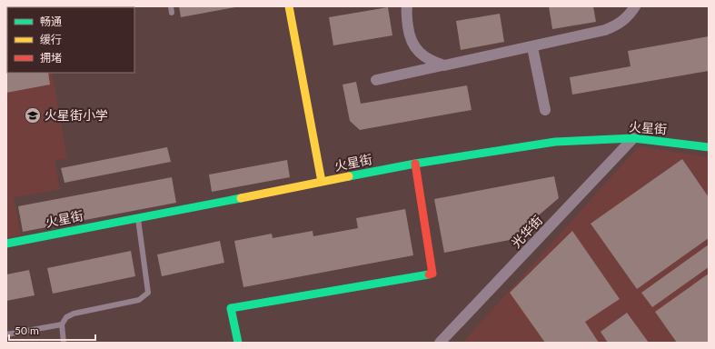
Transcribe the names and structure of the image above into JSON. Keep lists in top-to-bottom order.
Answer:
{
  "streets": {
    "street": ["火星街", "光华街"]
  },
  "crossings": [
    ["火星街", "光华街"]
  ],
  "places": {
    "school or university": ["火星街小学"]
  },
  "legend": ["畅通", "缓行", "拥堵"],
  "scale_bar": "50 m"
}
